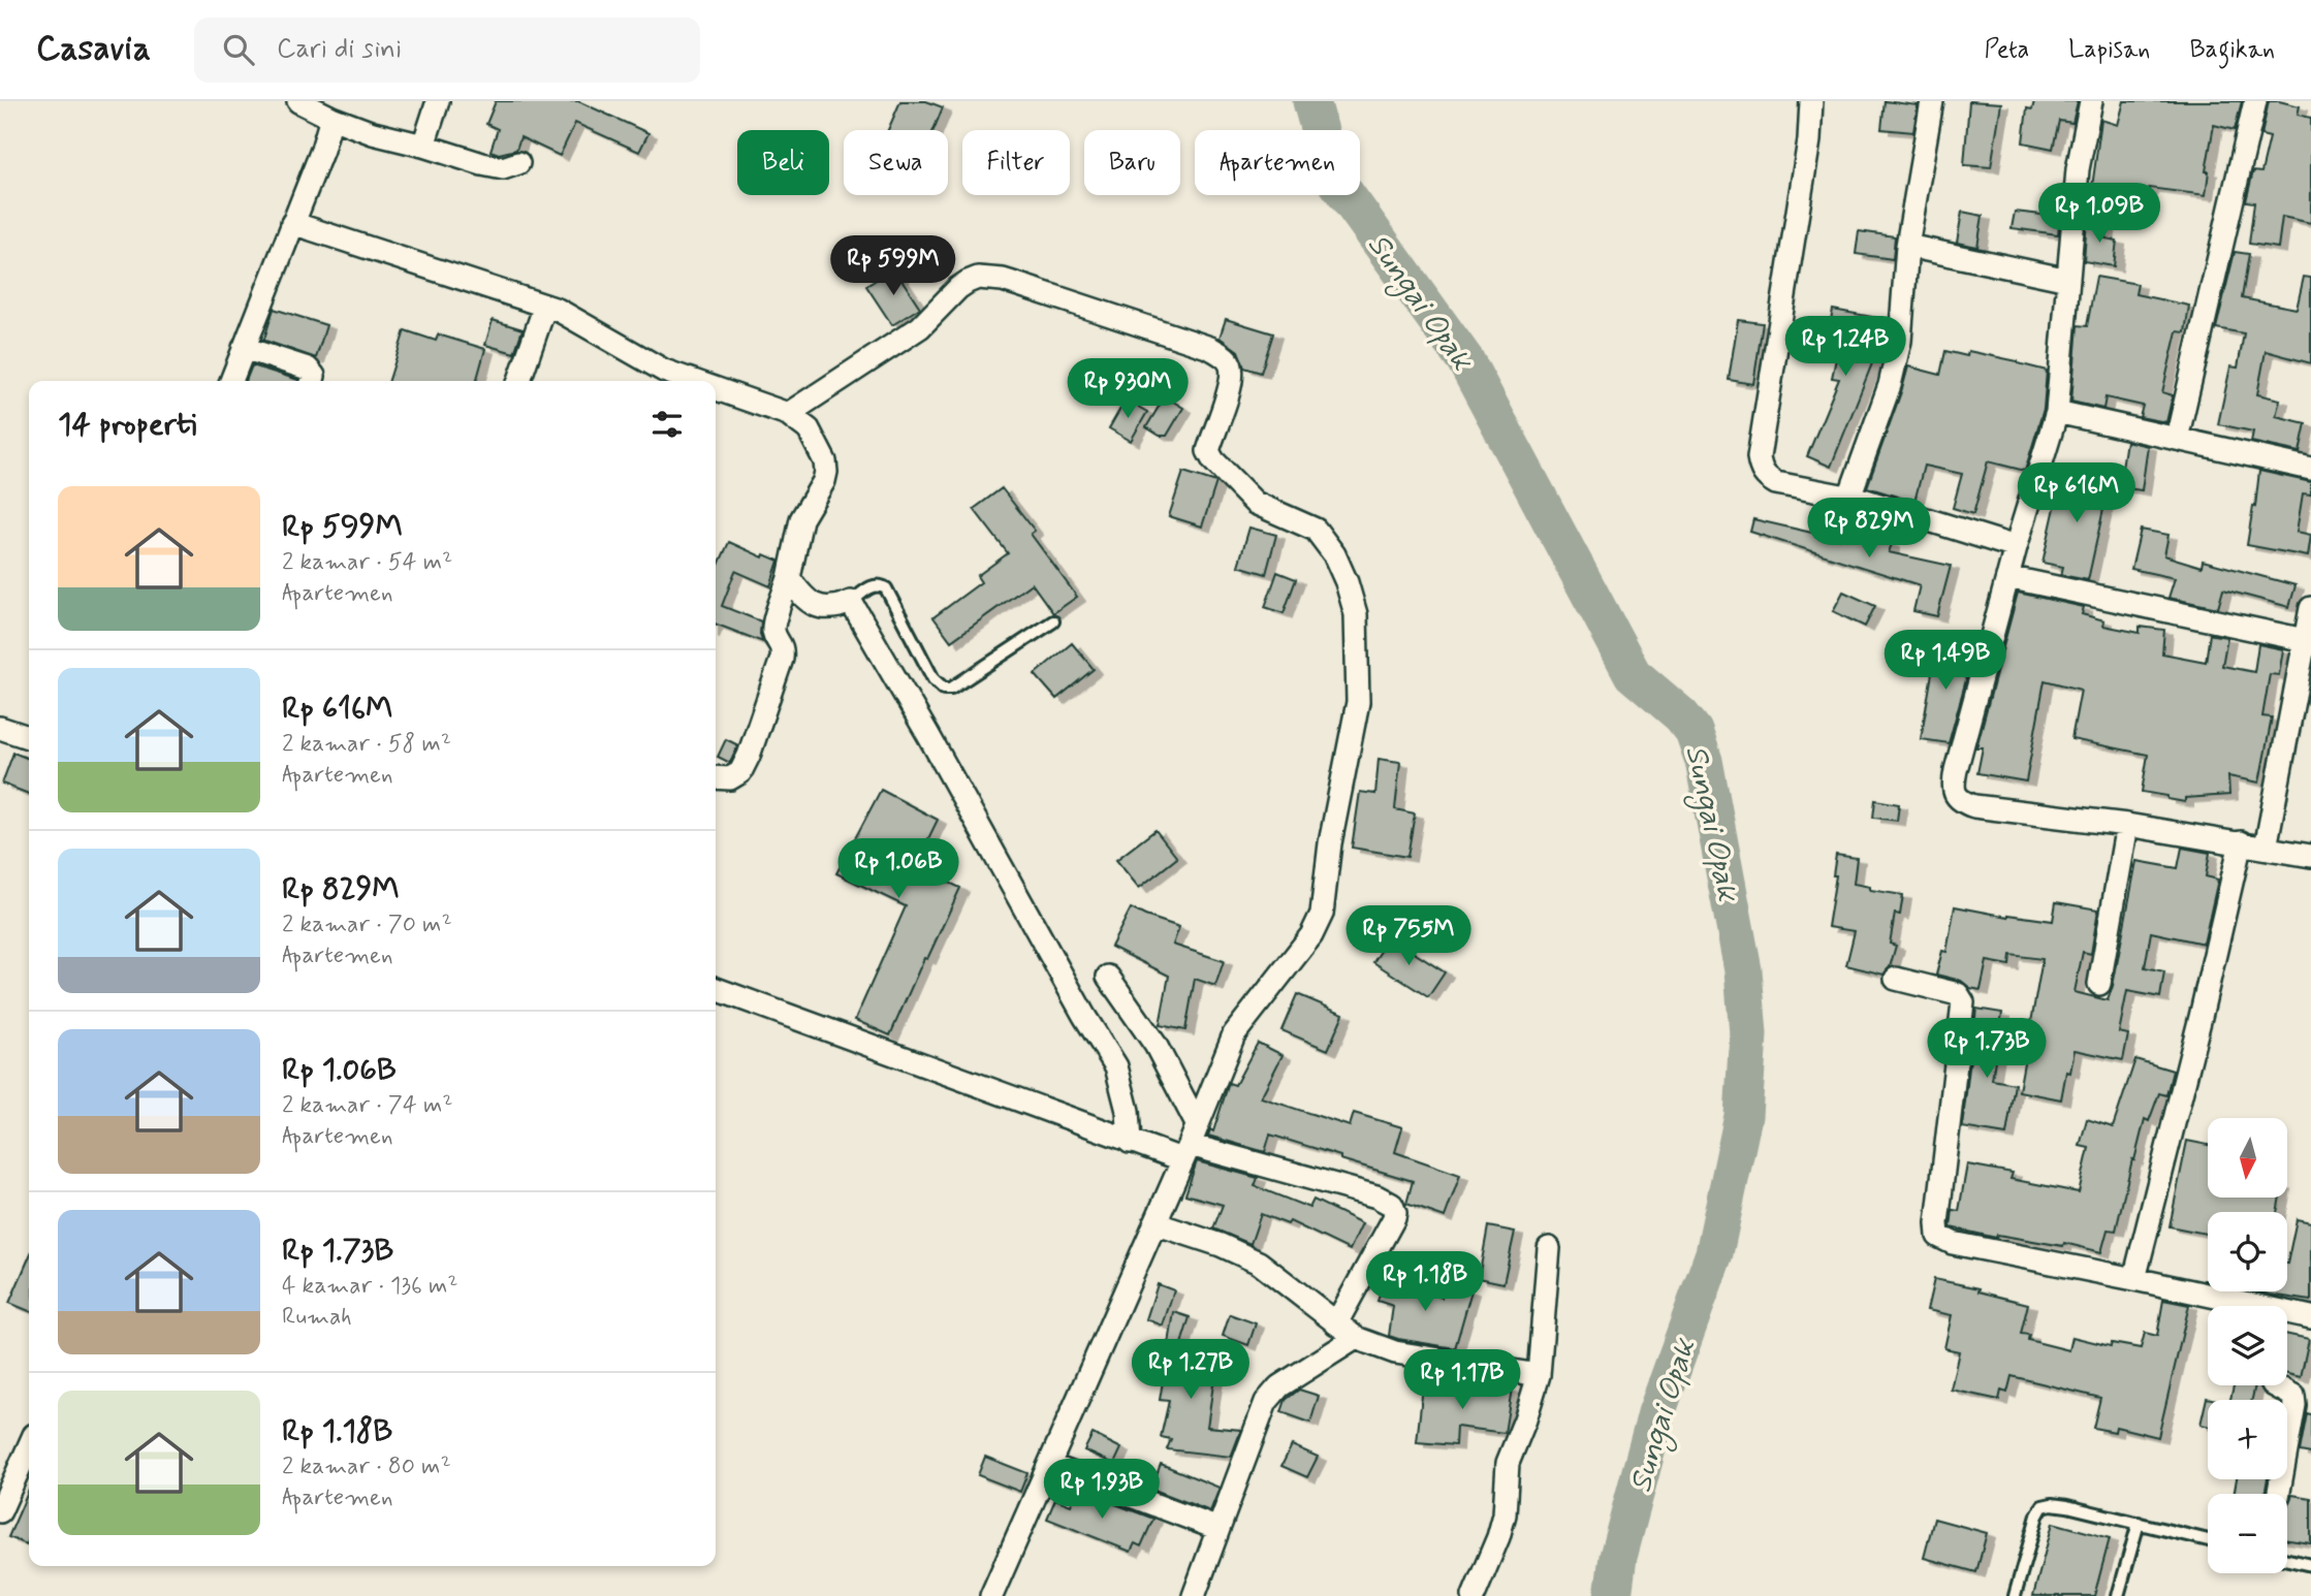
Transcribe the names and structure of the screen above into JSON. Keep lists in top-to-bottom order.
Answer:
{
  "water": ["Sungai Opak"],
  "north": "bottom",
  "page": {
    "header": "Casavia",
    "search": "Cari di sini",
    "nav": ["Peta", "Lapisan", "Bagikan"],
    "chip": [
      "Beli",
      "Sewa",
      "Filter",
      "Baru",
      "Apartemen"
    ],
    "price": [
      "Rp 1.09B",
      "Rp 599M",
      "Rp 1.24B",
      "Rp 930M",
      "Rp 616M",
      "Rp 829M",
      "Rp 1.49B",
      "Rp 1.06B",
      "Rp 755M",
      "Rp 1.73B",
      "Rp 1.18B",
      "Rp 1.27B",
      "Rp 1.17B",
      "Rp 1.93B"
    ],
    "heading": "14 properti",
    "list": [
      {
        "name": "Rp 599M",
        "note": "2 kamar · 54 m² · Apartemen"
      },
      {
        "name": "Rp 616M",
        "note": "2 kamar · 58 m² · Apartemen"
      },
      {
        "name": "Rp 829M",
        "note": "2 kamar · 70 m² · Apartemen"
      },
      {
        "name": "Rp 1.06B",
        "note": "2 kamar · 74 m² · Apartemen"
      },
      {
        "name": "Rp 1.73B",
        "note": "4 kamar · 136 m² · Rumah"
      },
      {
        "name": "Rp 1.18B",
        "note": "2 kamar · 80 m² · Apartemen"
      }
    ],
    "map_buttons": ["+", "−"]
  }
}
